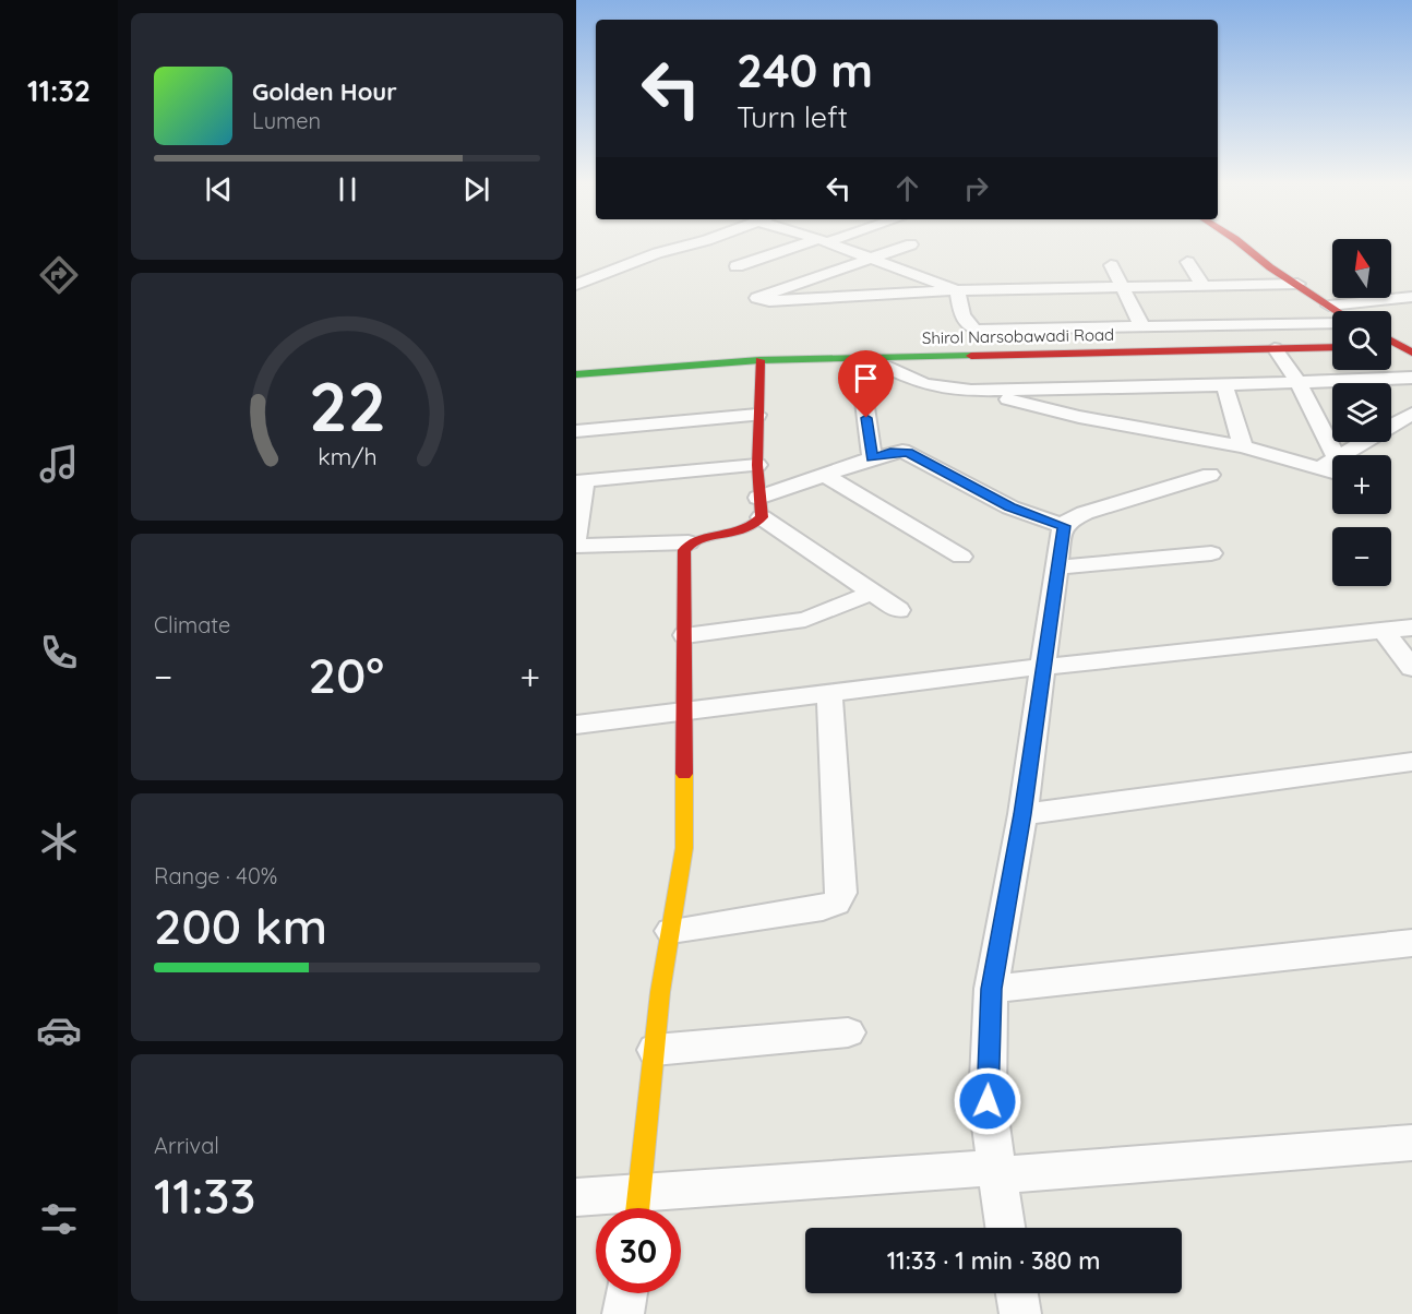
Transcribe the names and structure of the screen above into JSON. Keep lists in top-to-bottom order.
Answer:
{
  "streets": {
    "street": ["Shirol Narsobawadi Road"]
  },
  "north": "top",
  "page": {
    "tabs": "11:32",
    "turn": ["240 m", "Turn left"],
    "song": ["Golden Hour", "Lumen"],
    "map_buttons": ["+", "−"],
    "tile": [
      "Climate",
      ["Range · 40%", "200 km"],
      ["Arrival", "11:33"]
    ],
    "heat": ["−", "20°", "+"],
    "limit": "30",
    "trip": "11:33 · 1 min · 380 m",
    "gauge": ["22", "km/h"]
  }
}
